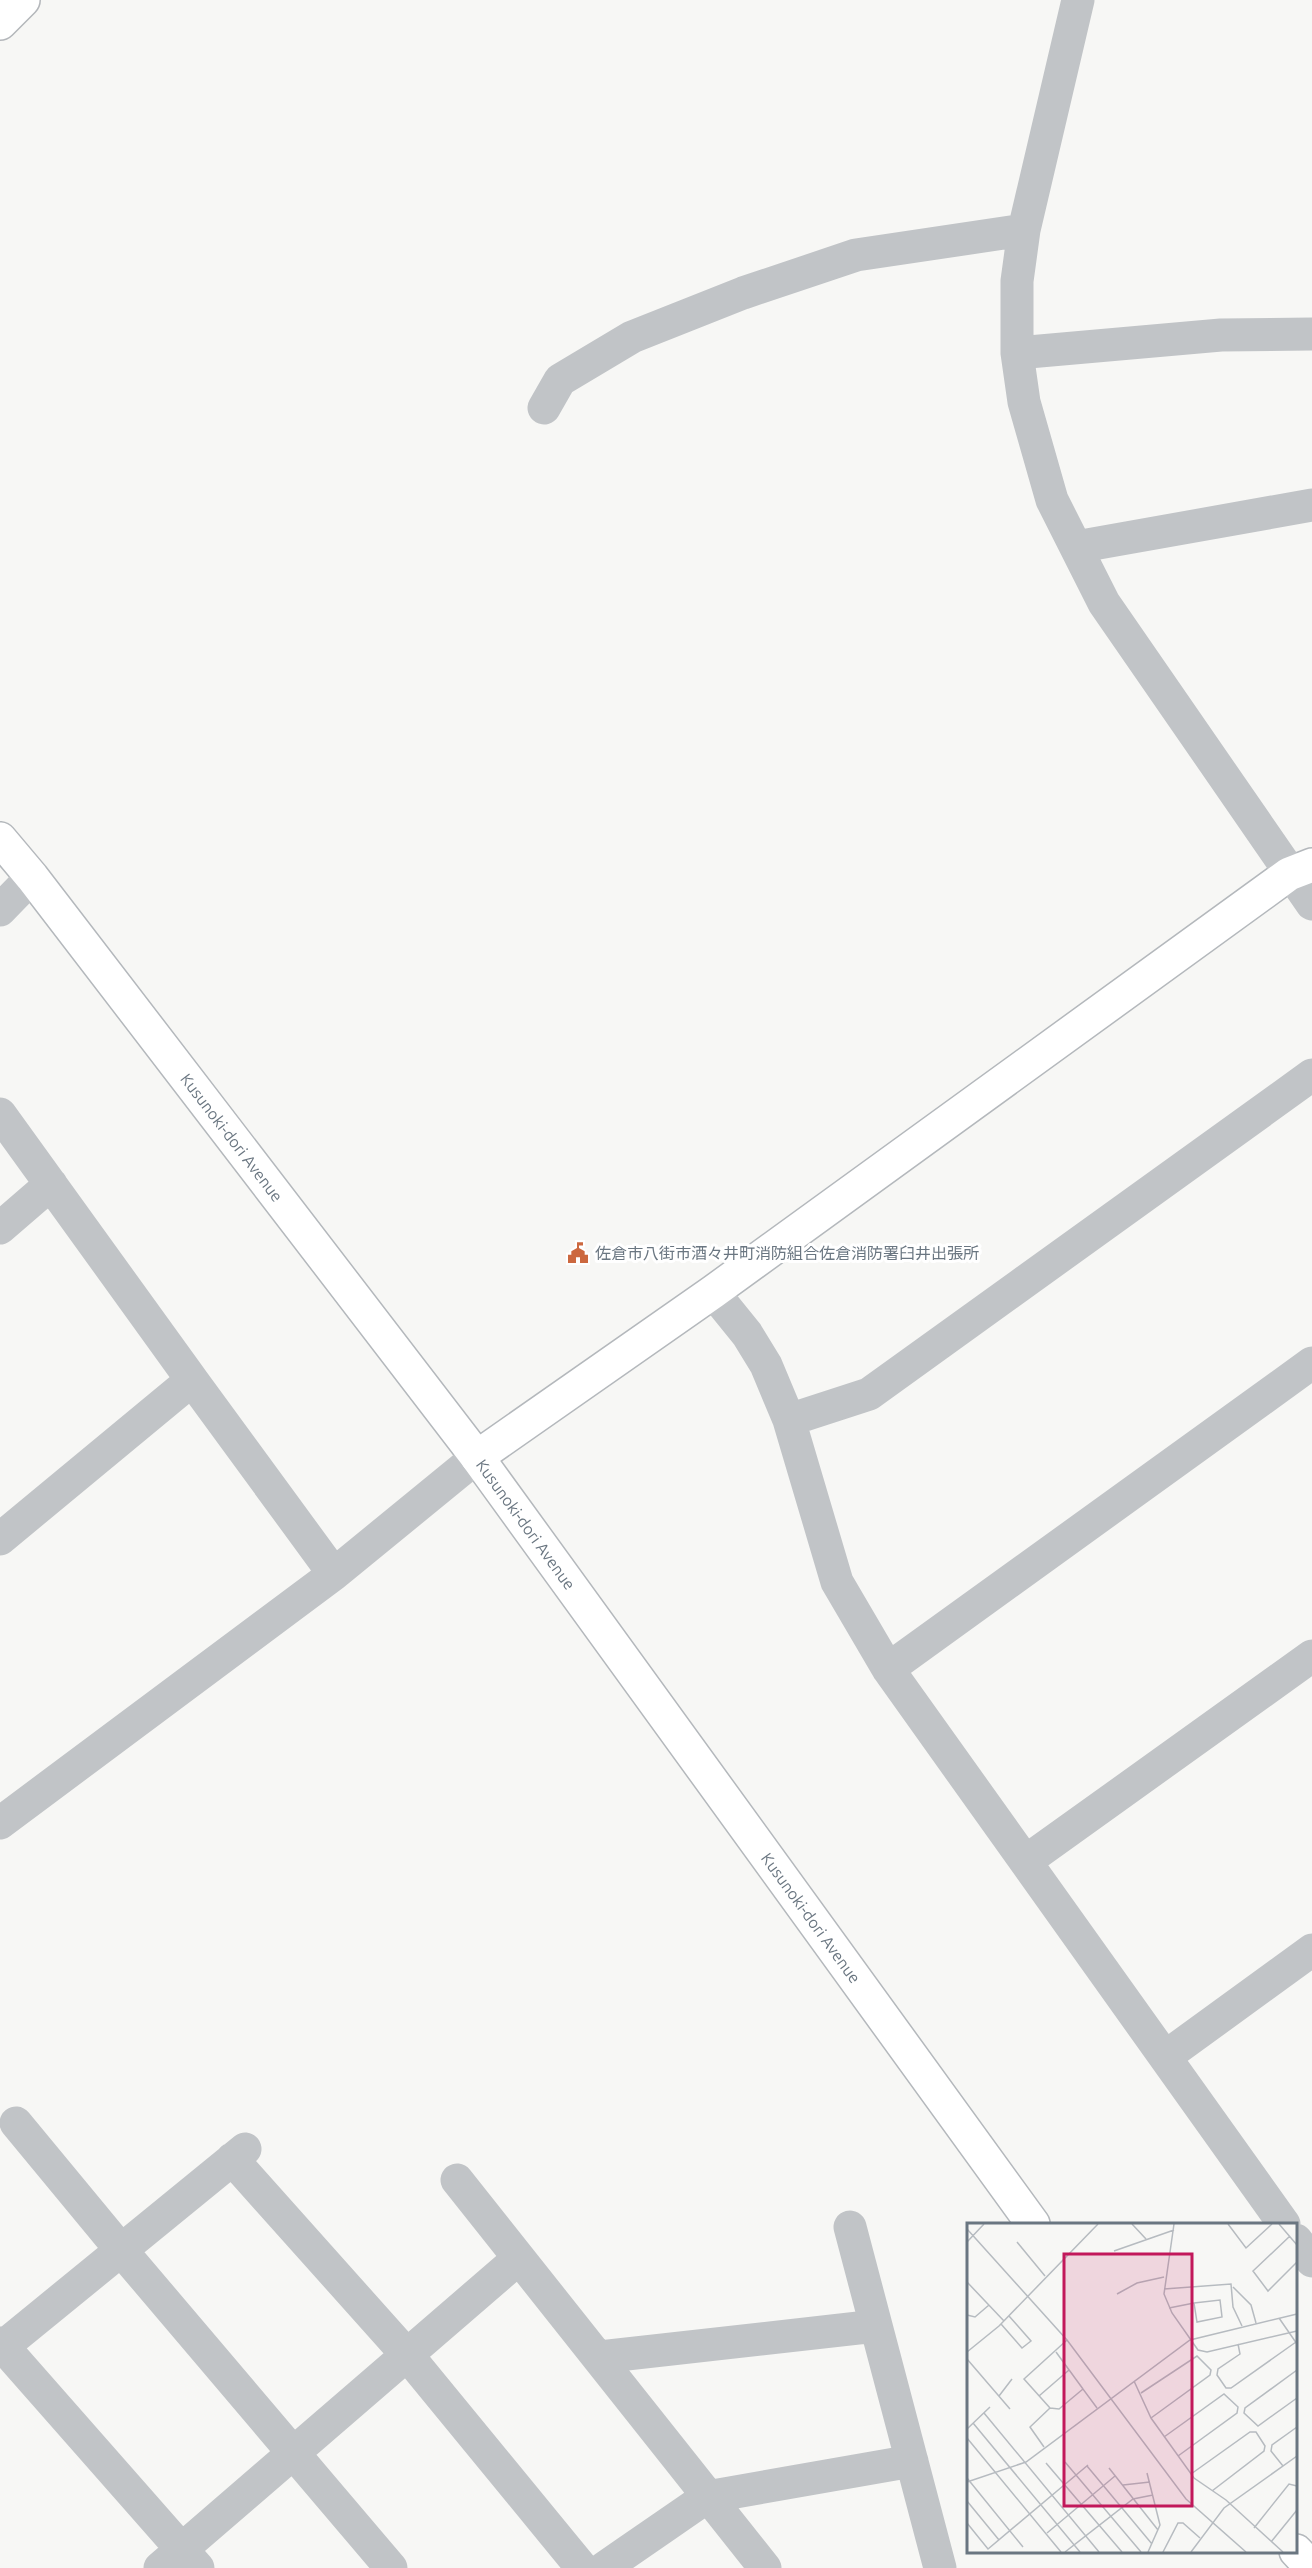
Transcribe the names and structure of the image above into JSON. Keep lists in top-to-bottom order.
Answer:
{
  "streets": {
    "street": ["Kusunoki-dori Avenue"]
  },
  "places": {
    "public building": ["佐倉市八街市酒々井町消防組合佐倉消防署臼井出張所"]
  }
}
